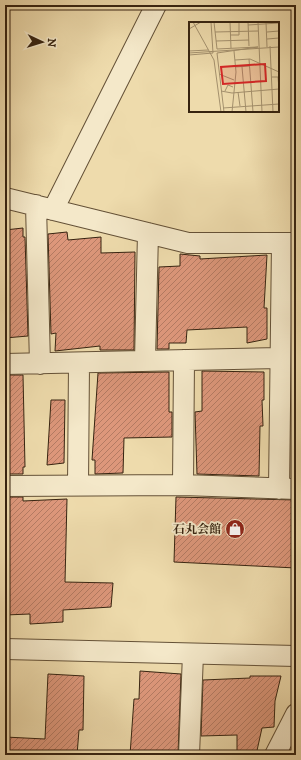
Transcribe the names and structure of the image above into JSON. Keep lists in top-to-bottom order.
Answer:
{
  "places": {
    "shop": ["石丸会館"]
  },
  "north": "right"
}
